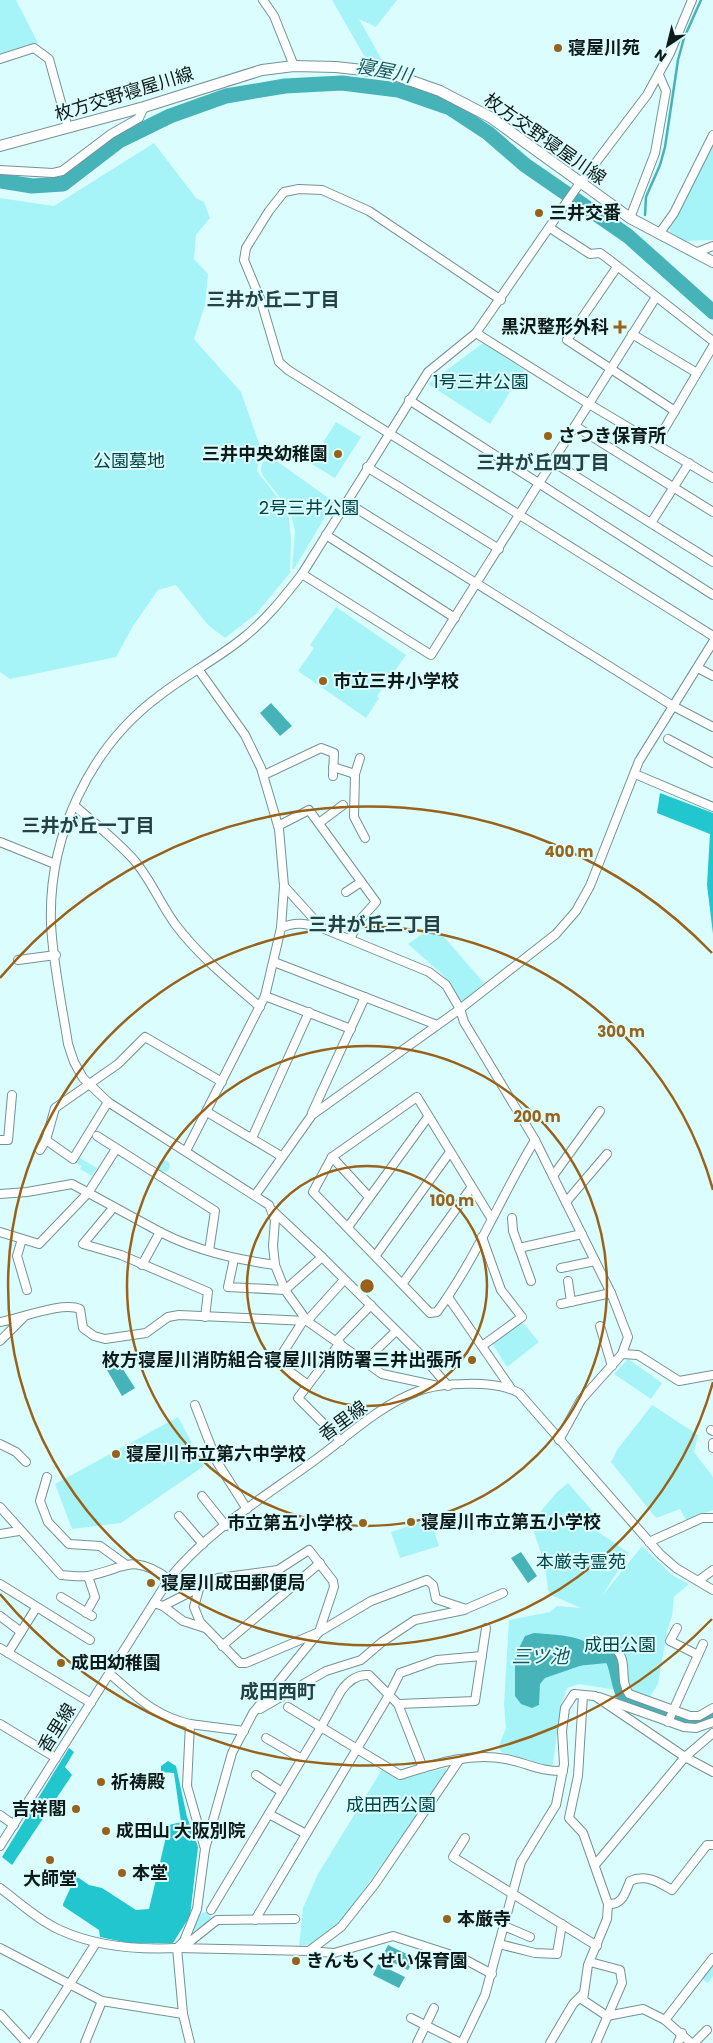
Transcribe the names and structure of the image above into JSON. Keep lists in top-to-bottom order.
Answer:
{
  "streets": {
    "main road": ["枚方交野寝屋川線"],
    "street": ["香里線"]
  },
  "districts": [
    "三井が丘二丁目",
    "三井が丘四丁目",
    "三井が丘一丁目",
    "三井が丘三丁目",
    "成田西町"
  ],
  "water": ["寝屋川", "三ツ池"],
  "parks": [
    "1号三井公園",
    "公園墓地",
    "2号三井公園",
    "本厳寺霊苑",
    "成田公園",
    "成田西公園"
  ],
  "places": {
    "other": [
      "寝屋川苑",
      "三井交番",
      "さつき保育所",
      "三井中央幼稚園",
      "市立三井小学校",
      "枚方寝屋川消防組合寝屋川消防署三井出張所",
      "寝屋川市立第六中学校",
      "寝屋川市立第五小学校",
      "市立第五小学校",
      "寝屋川成田郵便局",
      "成田幼稚園",
      "祈祷殿",
      "吉祥閣",
      "成田山 大阪別院",
      "大師堂",
      "本堂",
      "本厳寺",
      "きんもくせい保育園"
    ],
    "health": ["黒沢整形外科"]
  },
  "north": "bottom left",
  "rings": [
    "400 m",
    "300 m",
    "200 m",
    "100 m"
  ]
}
